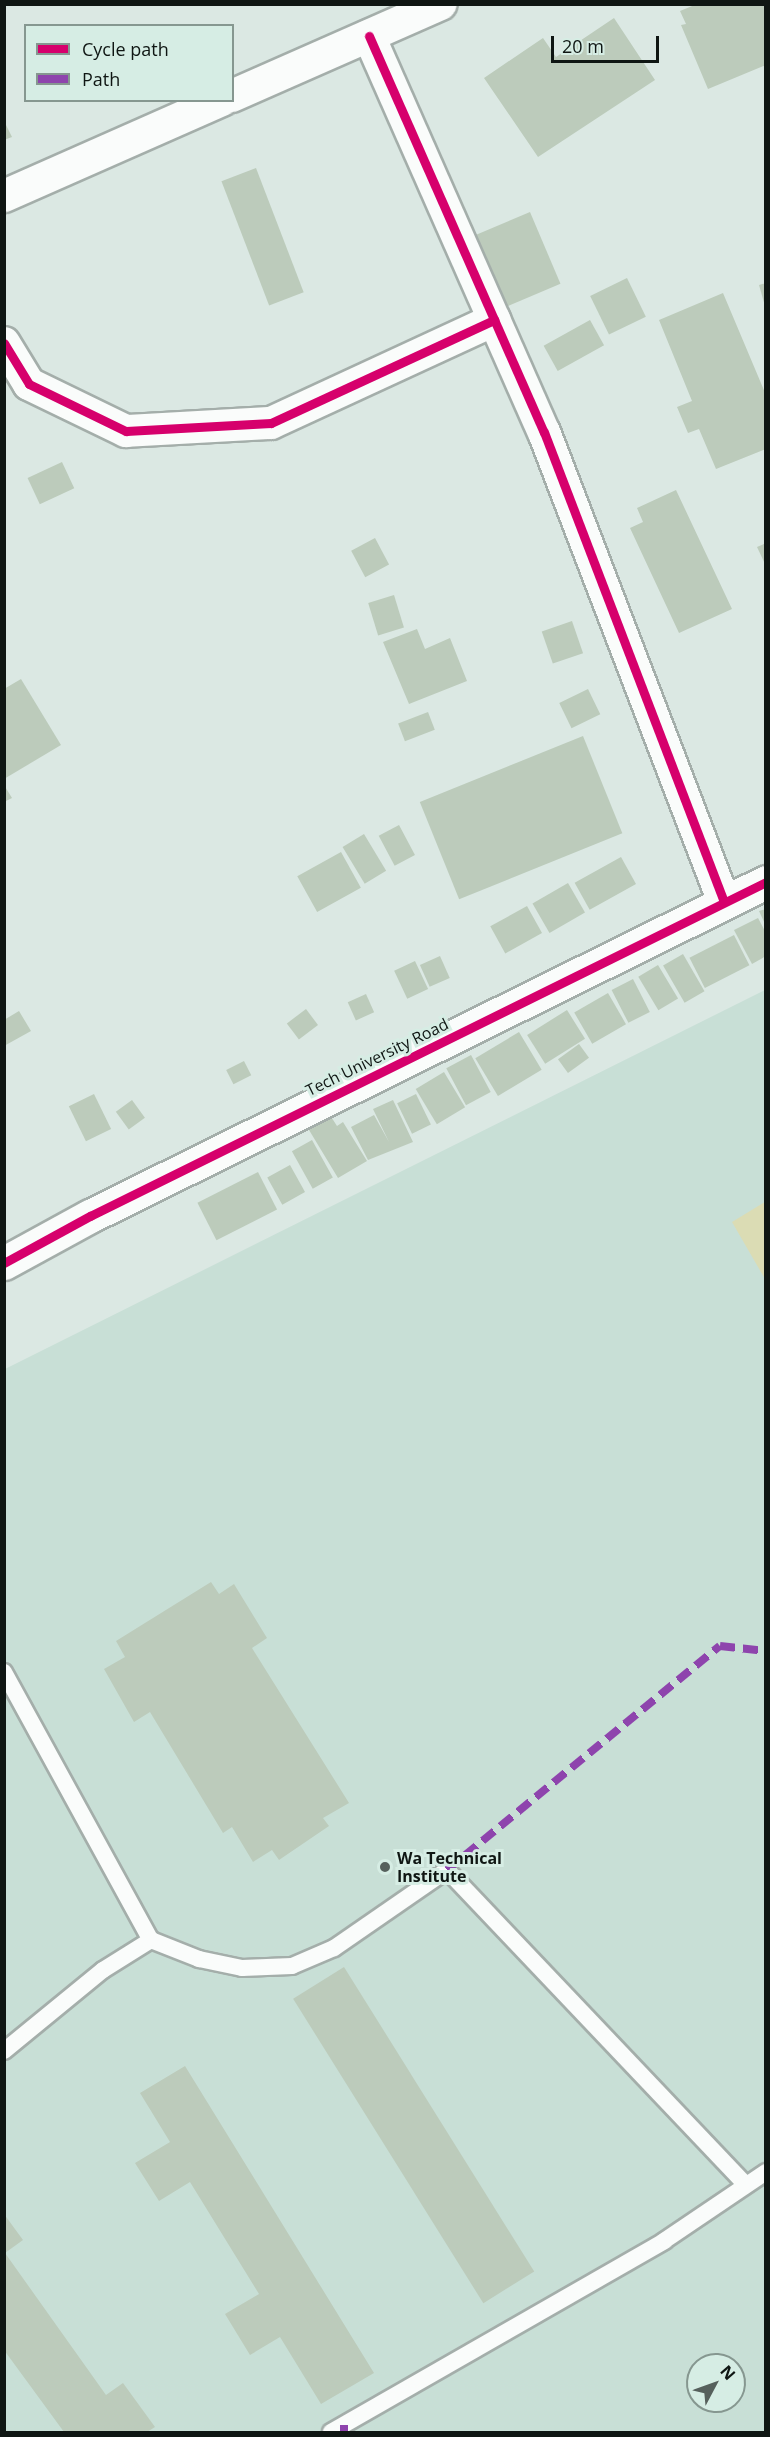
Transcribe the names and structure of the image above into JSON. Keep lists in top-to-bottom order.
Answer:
{
  "streets": {
    "street": ["Tech University Road"]
  },
  "places": ["Wa Technical Institute"],
  "legend": ["Cycle path", "Path"],
  "scale_bar": "20 m",
  "north": "top right"
}
